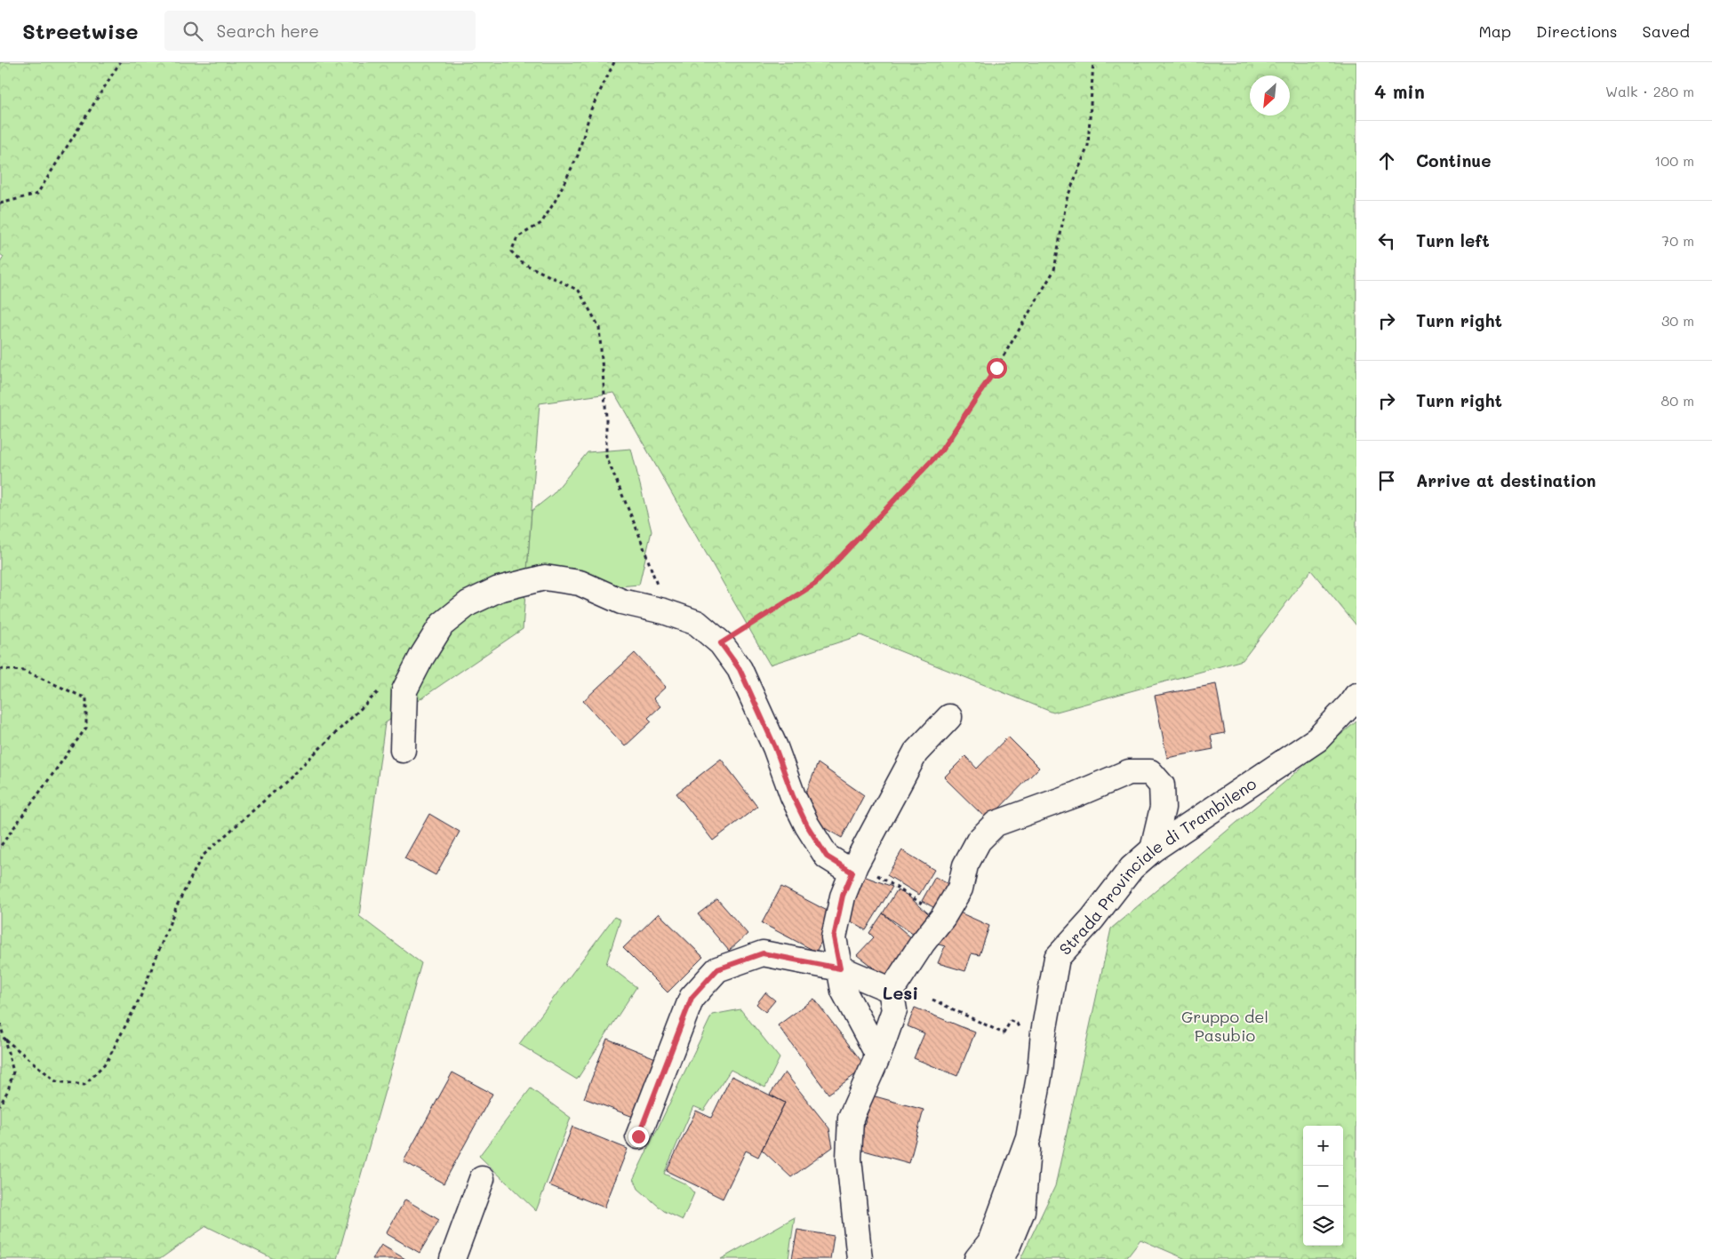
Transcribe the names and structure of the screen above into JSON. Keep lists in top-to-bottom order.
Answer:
{
  "streets": {
    "street": ["Strada Provinciale di Trambileno"]
  },
  "districts": ["Lesi"],
  "parks": ["Gruppo del Pasubio"],
  "north": "bottom left",
  "page": {
    "header": "Streetwise",
    "search": "Search here",
    "nav": ["Map", "Directions", "Saved"],
    "heading": ["4 min", "Walk · 280 m"],
    "list": [
      ["Continue", "100 m"],
      ["Turn left", "70 m"],
      ["Turn right", "30 m"],
      ["Turn right", "80 m"],
      "Arrive at destination"
    ],
    "map_buttons": ["+", "−"]
  }
}
